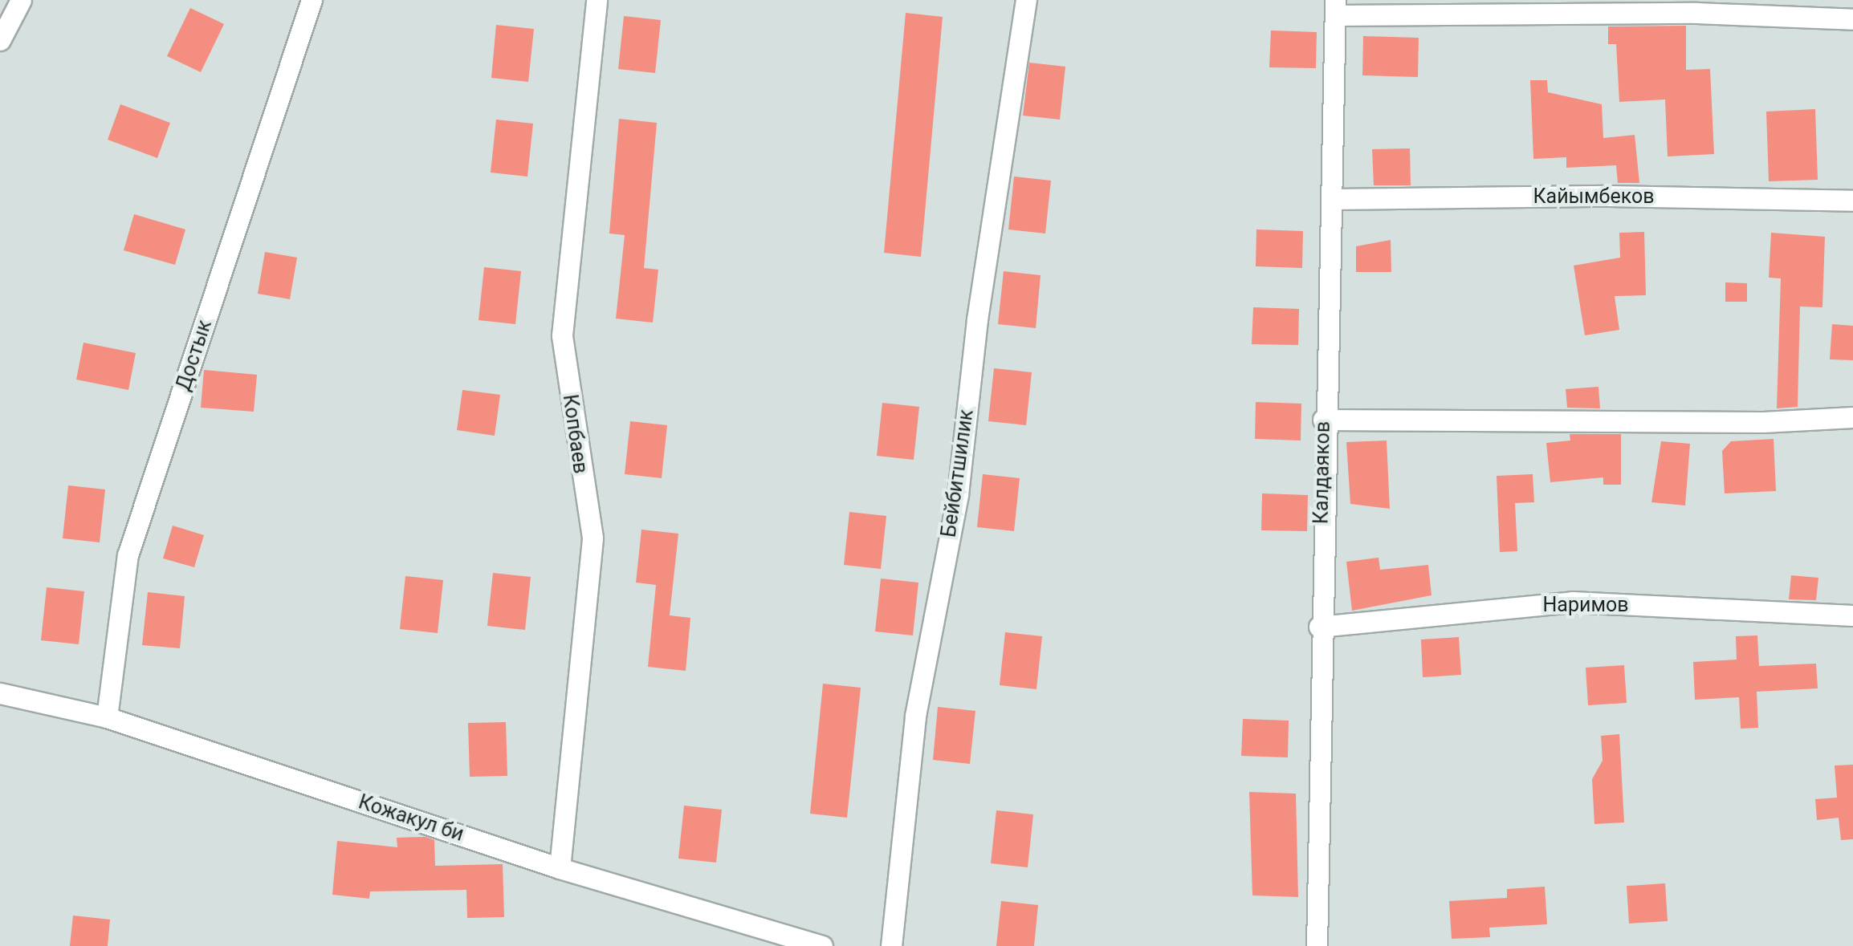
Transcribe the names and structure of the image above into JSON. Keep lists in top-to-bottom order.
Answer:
{
  "streets": {
    "street": [
      "Кайымбеков",
      "Достык",
      "Копбаев",
      "Калдаяков",
      "Бейбитшилик",
      "Наримов",
      "Кожакул би"
    ]
  },
  "crossings": [
    ["Кайымбеков", "Калдаяков"],
    ["Достык", "Кожакул би"],
    ["Копбаев", "Кожакул би"],
    ["Калдаяков", "Наримов"]
  ]
}
